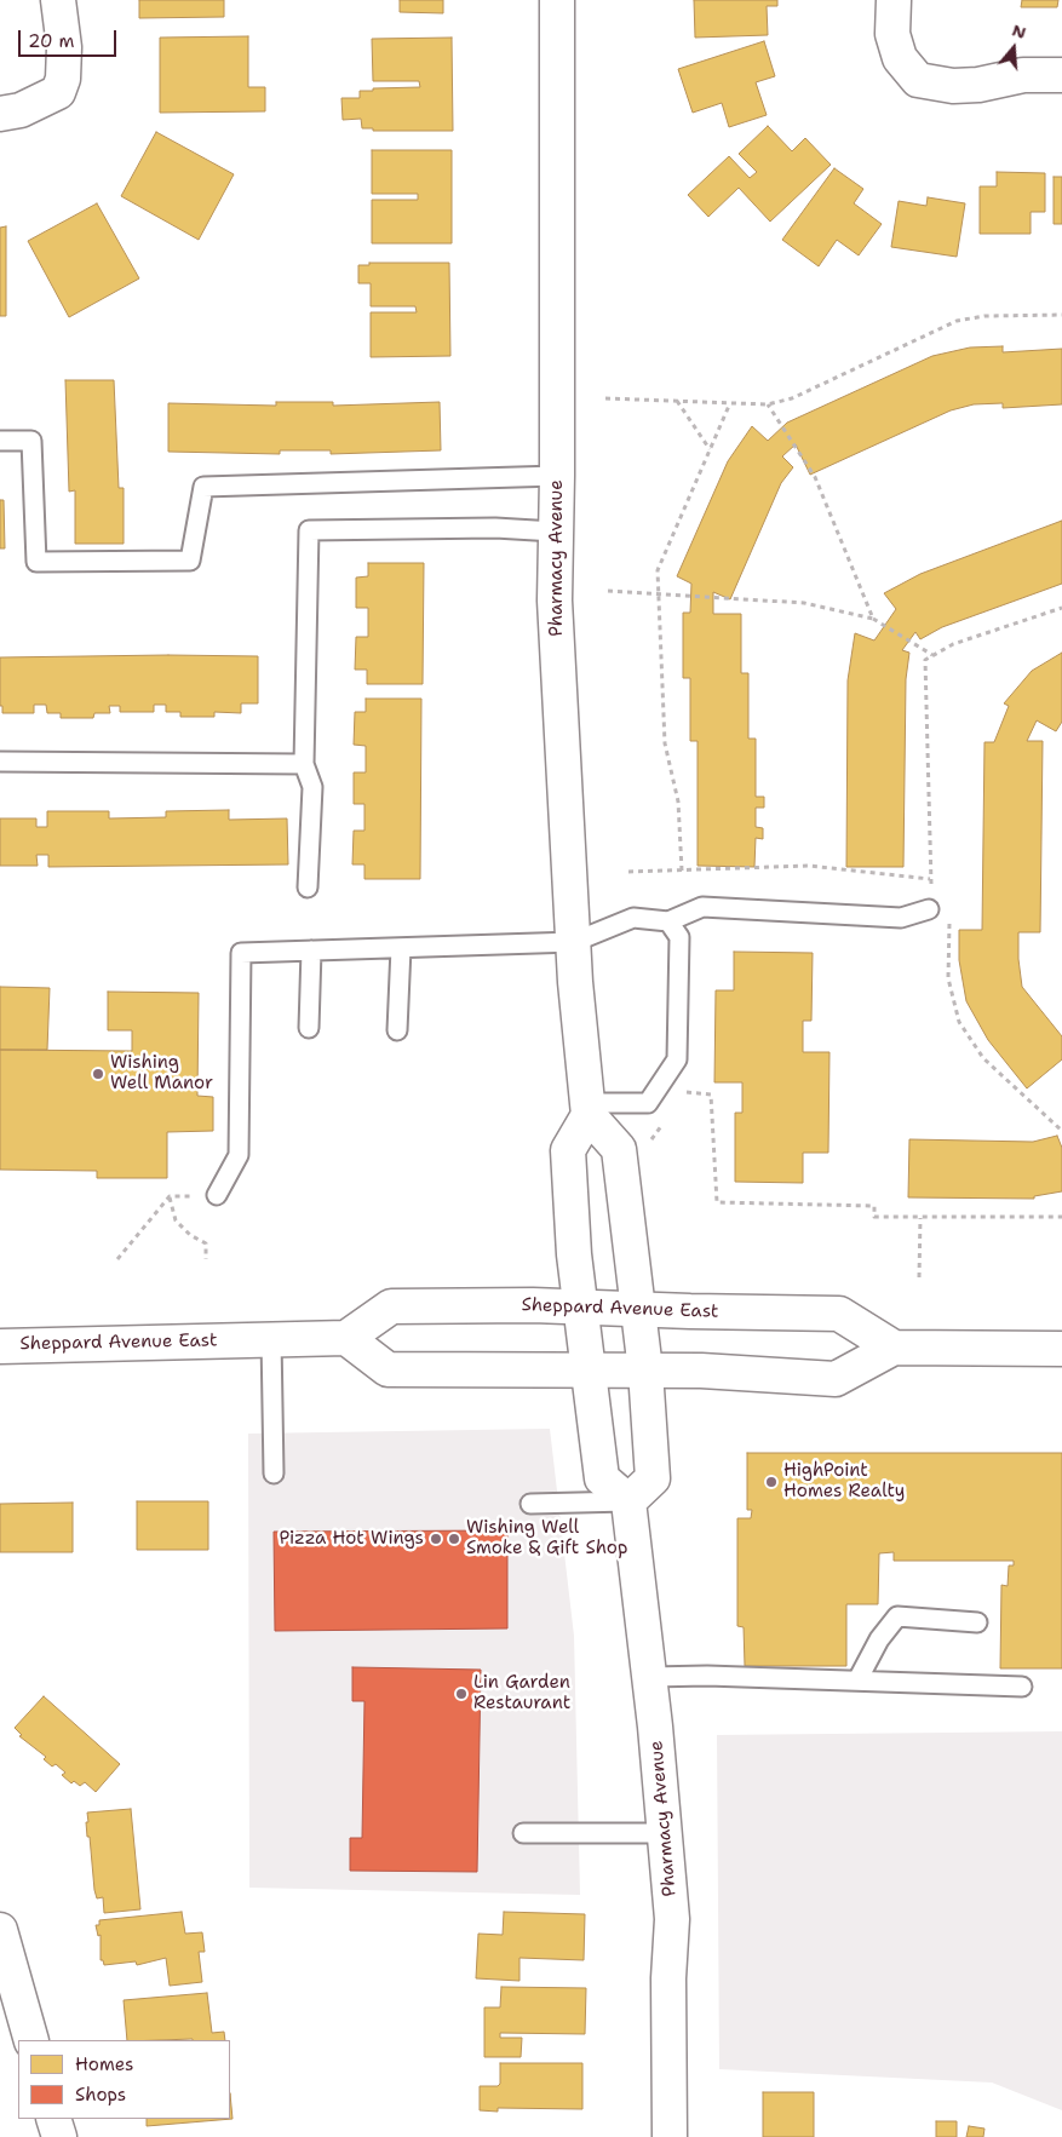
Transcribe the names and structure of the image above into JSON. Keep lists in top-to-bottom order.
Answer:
{
  "streets": {
    "street": ["Pharmacy Avenue", "Sheppard Avenue East"]
  },
  "places": [
    "Wishing Well Manor",
    "HighPoint Homes Realty",
    "Pizza Hot Wings",
    "Wishing Well Smoke & Gift Shop",
    "Lin Garden Restaurant"
  ],
  "legend": ["Homes", "Shops"],
  "scale_bar": "20 m",
  "north": "top"
}
